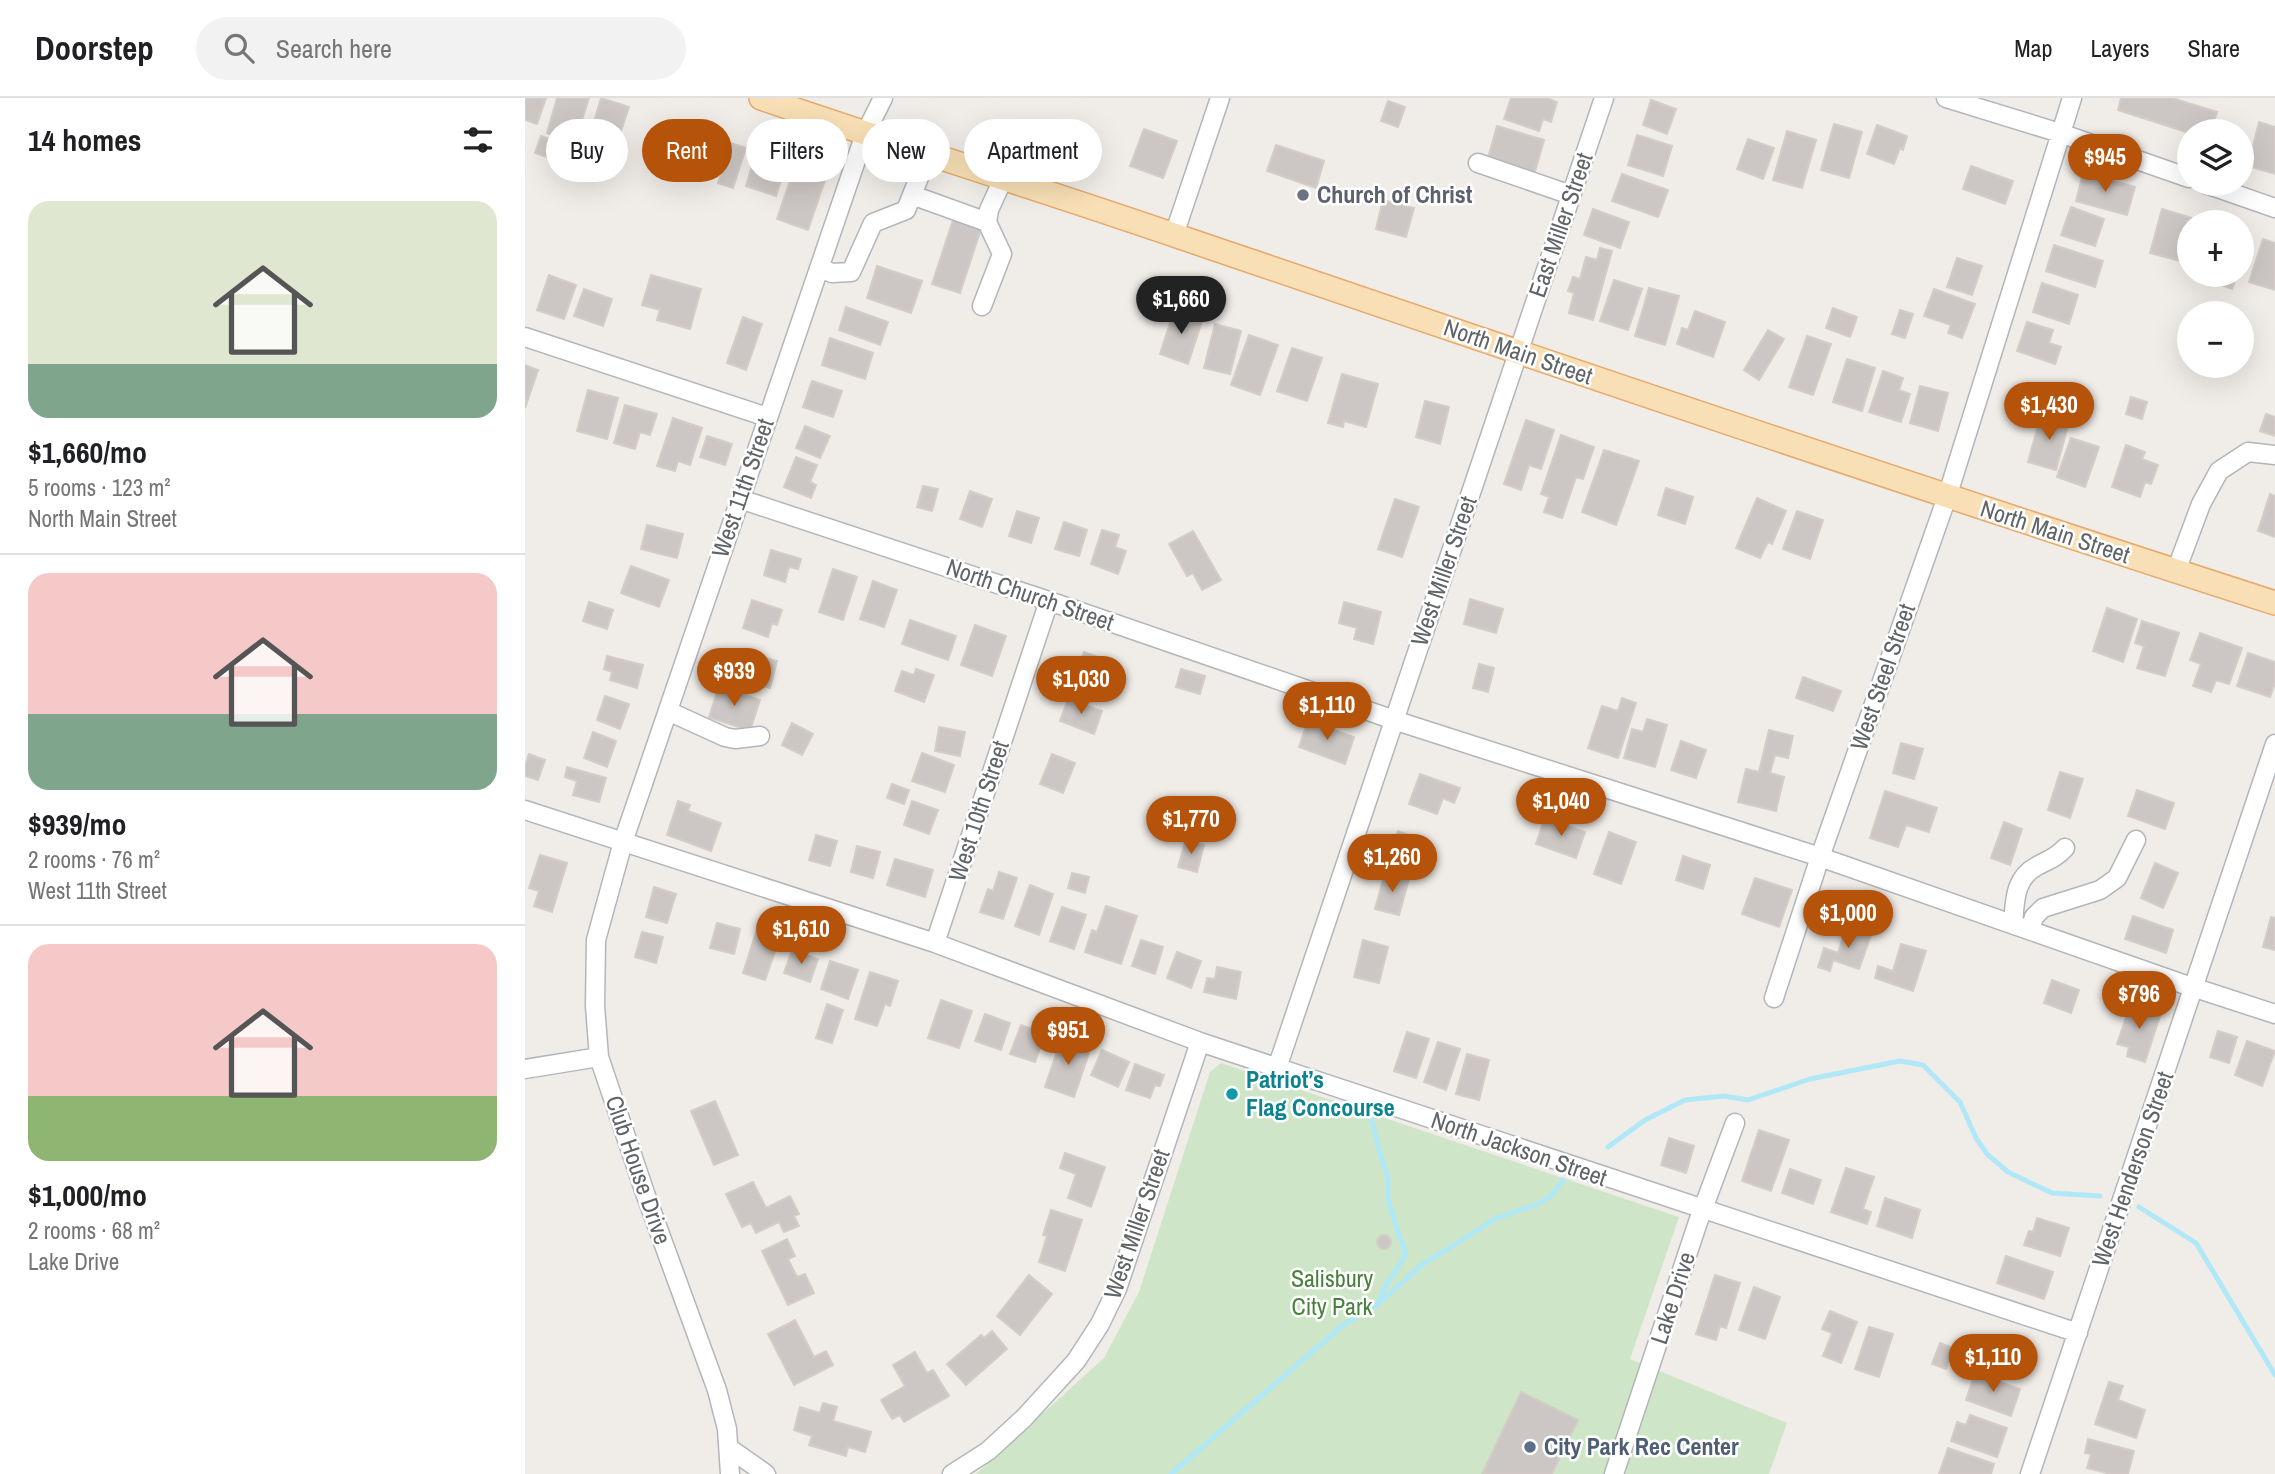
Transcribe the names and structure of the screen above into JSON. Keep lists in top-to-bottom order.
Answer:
{
  "streets": {
    "main road": ["North Main Street"],
    "street": [
      "East Miller Street",
      "West 11th Street",
      "West Miller Street",
      "North Church Street",
      "West Steel Street",
      "West 10th Street",
      "North Jackson Street",
      "West Henderson Street",
      "Club House Drive",
      "Lake Drive"
    ]
  },
  "crossings": [
    ["East Miller Street", "North Main Street"],
    ["East Miller Street", "West Miller Street"],
    ["North Main Street", "West Miller Street"],
    ["North Main Street", "West Steel Street"],
    ["West 11th Street", "North Church Street"],
    ["West 11th Street", "North Jackson Street"],
    ["West 11th Street", "Club House Drive"],
    ["West Miller Street", "North Church Street"],
    ["West Miller Street", "North Jackson Street"],
    ["North Church Street", "West Steel Street"],
    ["North Church Street", "West 10th Street"],
    ["North Church Street", "West Henderson Street"],
    ["West 10th Street", "North Jackson Street"],
    ["North Jackson Street", "West Henderson Street"],
    ["North Jackson Street", "Club House Drive"],
    ["North Jackson Street", "Lake Drive"]
  ],
  "parks": ["Salisbury City Park"],
  "places": ["Church of Christ", "Patriot’s Flag Concourse", "City Park Rec Center"],
  "page": {
    "header": "Doorstep",
    "search": "Search here",
    "nav": ["Map", "Layers", "Share"],
    "heading": "14 homes",
    "map_buttons": ["+", "−"],
    "chip": [
      "Buy",
      "Rent",
      "Filters",
      "New",
      "Apartment"
    ],
    "price": [
      "$945",
      "$1,660",
      "$1,430",
      "$939",
      "$1,030",
      "$1,110",
      "$1,040",
      "$1,770",
      "$1,260",
      "$1,000",
      "$1,610",
      "$796",
      "$951",
      "$1,110"
    ],
    "list": [
      {
        "name": "$1,660/mo",
        "note": "5 rooms · 123 m² · North Main Street"
      },
      {
        "name": "$939/mo",
        "note": "2 rooms · 76 m² · West 11th Street"
      },
      {
        "name": "$1,000/mo",
        "note": "2 rooms · 68 m² · Lake Drive"
      }
    ]
  }
}
